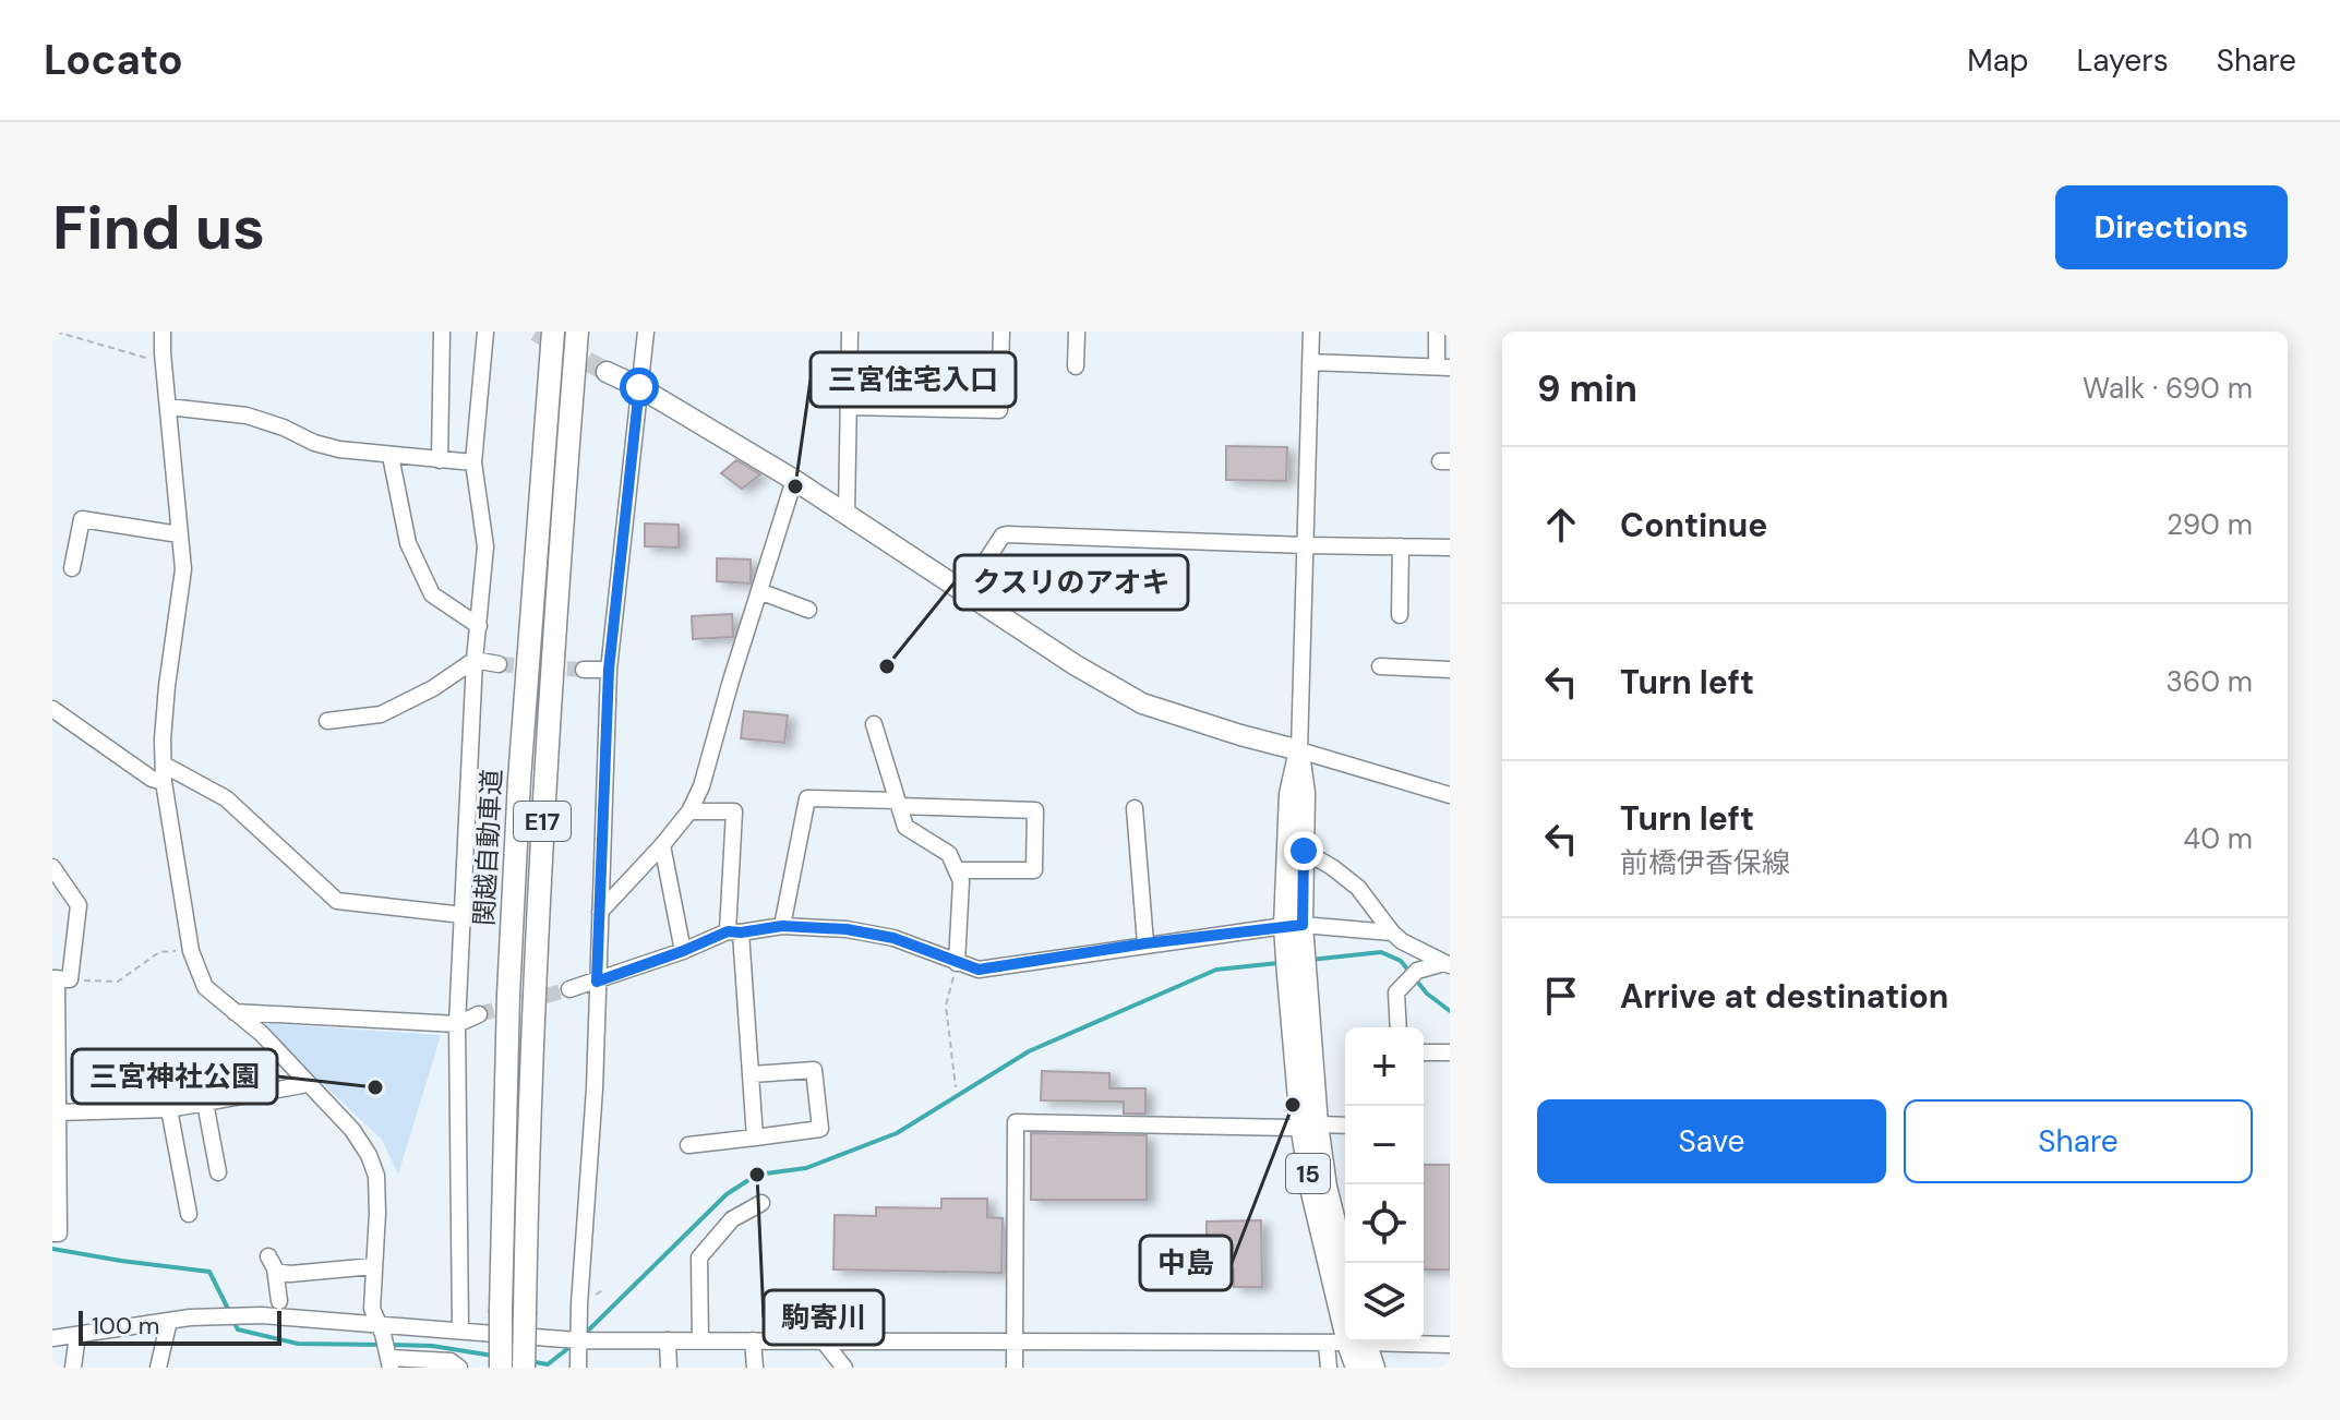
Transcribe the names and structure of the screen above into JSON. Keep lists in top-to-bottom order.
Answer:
{
  "streets": {
    "highway": ["E17", "関越自動車道"],
    "main road": ["15"]
  },
  "places": [
    "三宮住宅入口",
    "クスリのアオキ",
    "三宮神社公園",
    "中島",
    "駒寄川"
  ],
  "scale_bar": "100 m",
  "page": {
    "header": "Locato",
    "nav": ["Map", "Layers", "Share"],
    "buttons": [
      "Directions",
      ["Save", "Share"]
    ],
    "title": "Find us",
    "heading": ["9 min", "Walk · 690 m"],
    "list": [
      ["Continue", "290 m"],
      ["Turn left", "360 m"],
      ["Turn left", "前橋伊香保線", "40 m"],
      "Arrive at destination"
    ],
    "map_buttons": ["+", "−"],
    "scale": "100 m"
  }
}
